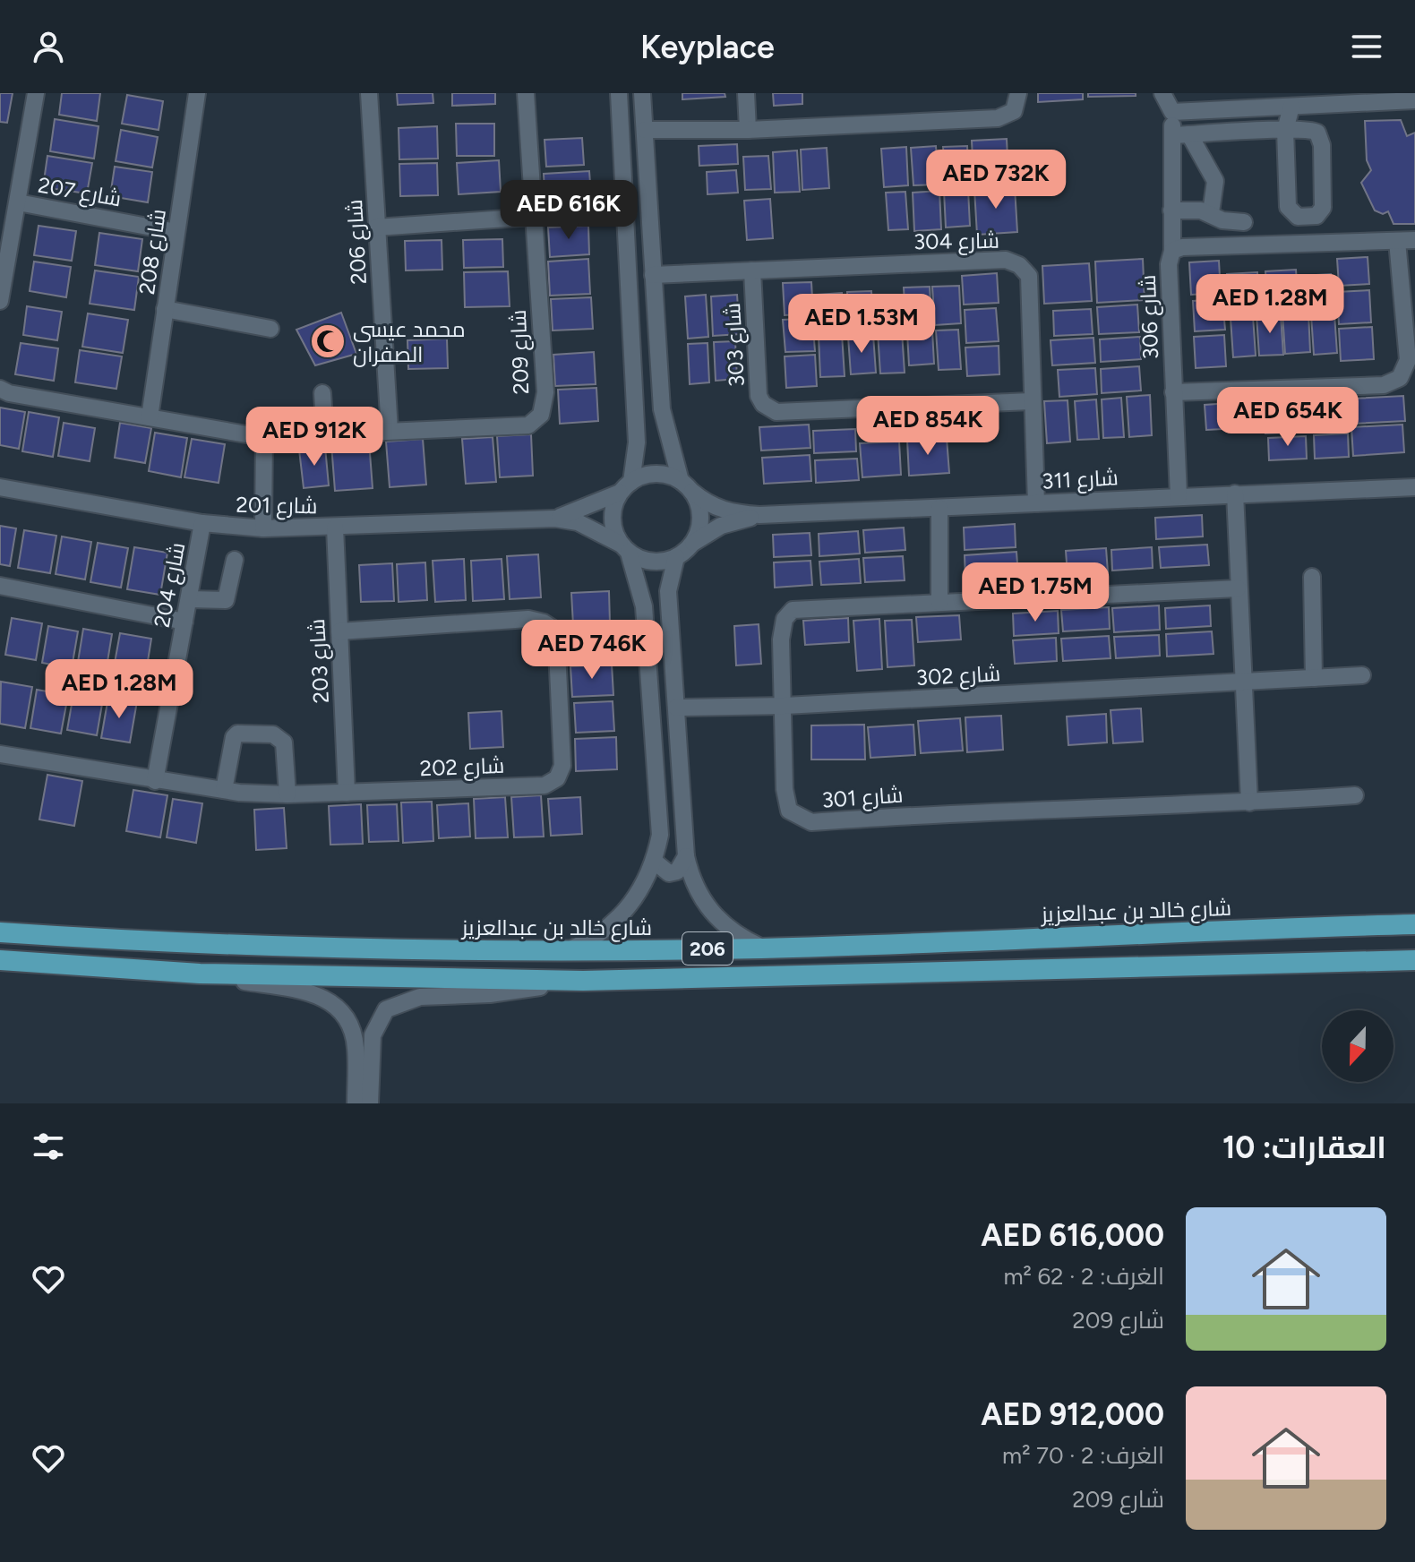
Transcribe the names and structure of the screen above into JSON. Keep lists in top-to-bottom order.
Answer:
{
  "streets": {
    "main road": ["شارع خالد بن عبدالعزيز", "206"],
    "street": [
      "شارع 207",
      "شارع 304",
      "شارع 206",
      "شارع 208",
      "شارع 306",
      "شارع 303",
      "شارع 209",
      "شارع 311",
      "شارع 201",
      "شارع 204",
      "شارع 203",
      "شارع 302",
      "شارع 202",
      "شارع 301"
    ]
  },
  "crossings": [
    ["شارع 207", "شارع 208"],
    ["شارع 304", "شارع 303"],
    ["شارع 304", "شارع 311"],
    ["شارع 206", "شارع 209"],
    ["شارع 208", "شارع 209"],
    ["شارع 306", "شارع 311"],
    ["شارع 311", "شارع 201"],
    ["شارع 201", "شارع 204"],
    ["شارع 201", "شارع 203"],
    ["شارع 204", "شارع 202"],
    ["شارع 203", "شارع 202"],
    ["شارع 302", "شارع 301"]
  ],
  "places": {
    "mosque": ["محمد عيسى الصفران"]
  },
  "north": "bottom",
  "page": {
    "header": "Keyplace",
    "price": [
      "AED 732K",
      "AED 616K",
      "AED 1.28M",
      "AED 1.53M",
      "AED 654K",
      "AED 854K",
      "AED 912K",
      "AED 1.75M",
      "AED 746K",
      "AED 1.28M"
    ],
    "heading": "العقارات: 10",
    "list": [
      {
        "name": "AED 616,000",
        "note": "الغرف: 2 · 62 m² · شارع 209"
      },
      {
        "name": "AED 912,000",
        "note": "الغرف: 2 · 70 m² · شارع 209"
      }
    ]
  }
}
